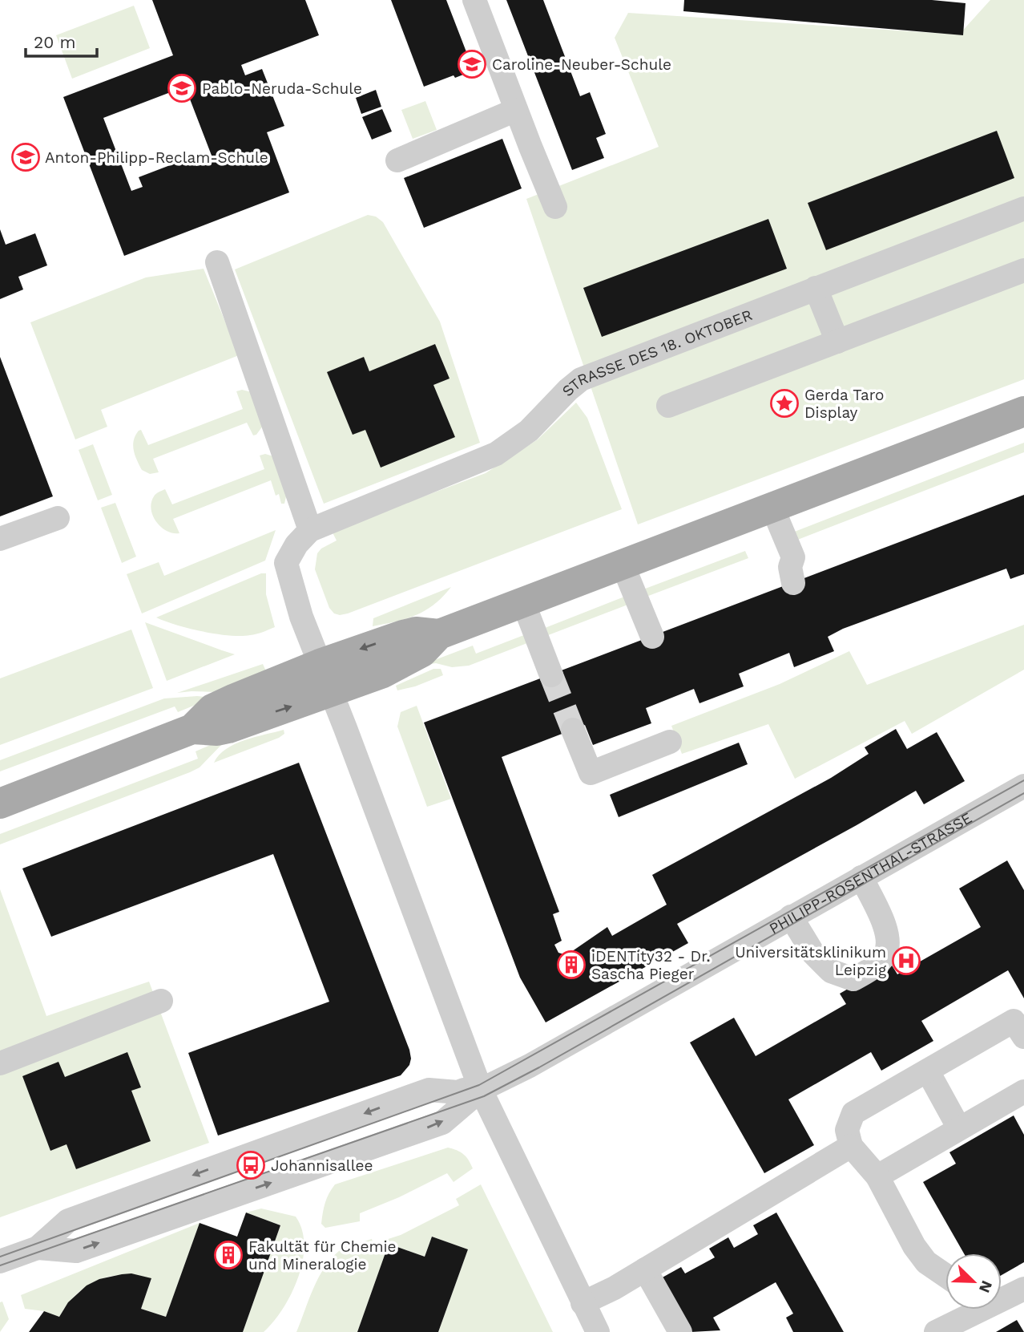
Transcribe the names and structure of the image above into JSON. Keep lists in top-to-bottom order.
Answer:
{
  "streets": {
    "street": ["STRASSE DES 18. OKTOBER", "PHILIPP-ROSENTHAL-STRASSE"]
  },
  "places": {
    "school or university": ["Caroline-Neuber-Schule", "Pablo-Neruda-Schule", "Anton-Philipp-Reclam-Schule"],
    "place": ["Gerda Taro Display"],
    "hospital": ["Universitätsklinikum Leipzig"],
    "building": ["iDENTity32 - Dr. Sascha Pieger", "Fakultät für Chemie und Mineralogie"],
    "bus stop": ["Johannisallee"]
  },
  "scale_bar": "20 m",
  "north": "bottom right"
}
